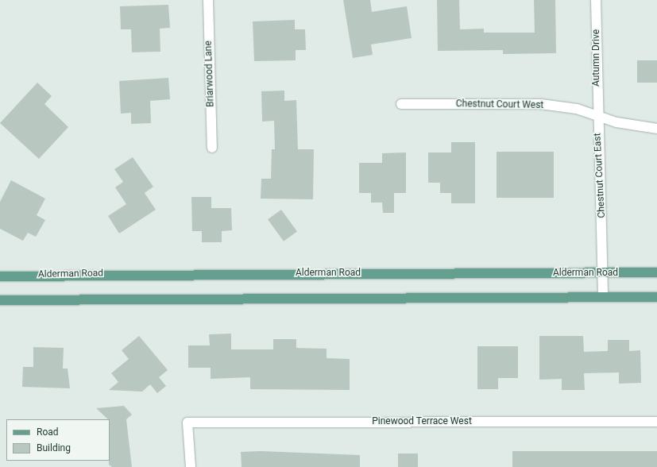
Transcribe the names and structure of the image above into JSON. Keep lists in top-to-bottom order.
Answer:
{
  "streets": {
    "main road": ["Alderman Road"],
    "street": [
      "Autumn Drive",
      "Briarwood Lane",
      "Chestnut Court West",
      "Chestnut Court East",
      "Pinewood Terrace West"
    ]
  },
  "crossings": [
    ["Autumn Drive", "Chestnut Court West"],
    ["Autumn Drive", "Chestnut Court East"],
    ["Chestnut Court West", "Chestnut Court East"],
    ["Chestnut Court East", "Alderman Road"]
  ],
  "legend": ["Road", "Building"]
}
